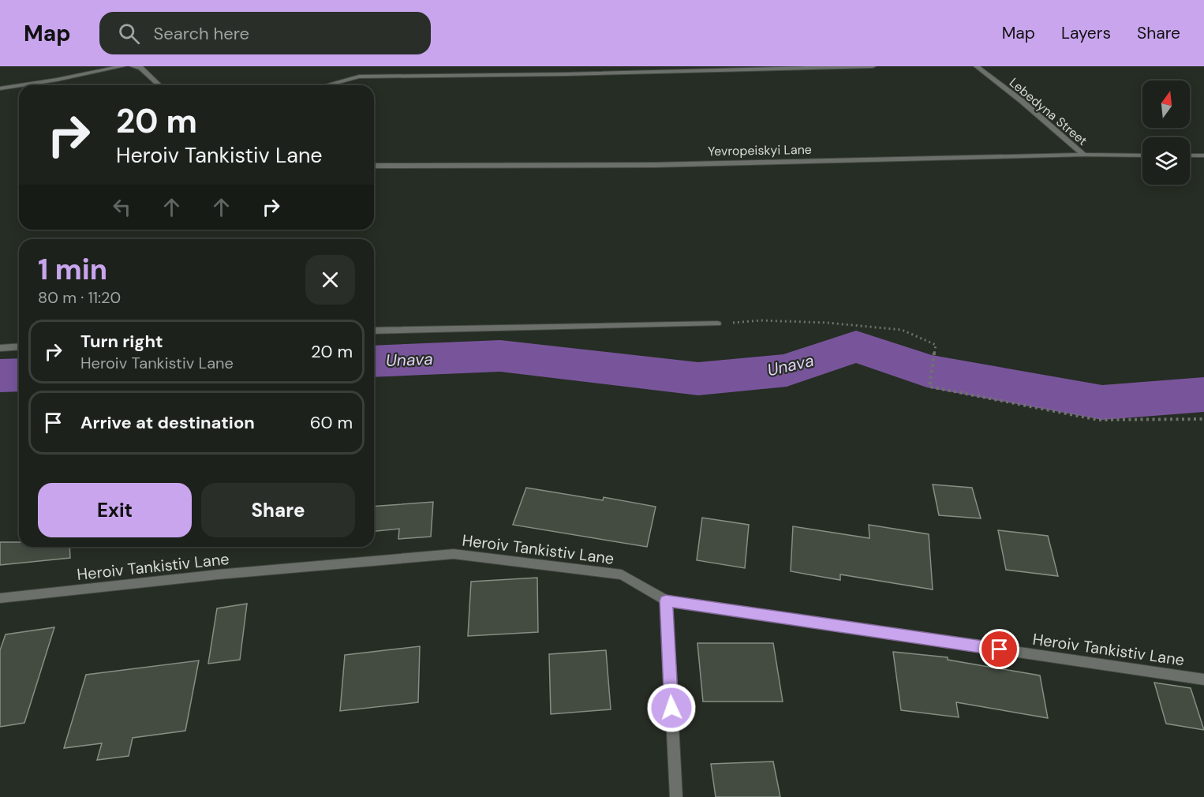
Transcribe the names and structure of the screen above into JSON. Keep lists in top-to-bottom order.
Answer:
{
  "streets": {
    "street": ["Lebedyna Street", "Yevropeiskyi Lane", "Heroiv Tankistiv Lane"]
  },
  "crossings": [
    ["Lebedyna Street", "Yevropeiskyi Lane"]
  ],
  "water": ["Unava"],
  "north": "top",
  "page": {
    "header": "Map",
    "search": "Search here",
    "nav": ["Map", "Layers", "Share"],
    "turn": ["20 m", "Heroiv Tankistiv Lane"],
    "heading": ["1 min", "80 m · 11:20"],
    "list": [
      {
        "name": "Turn right",
        "note": "Heroiv Tankistiv Lane",
        "value": "20 m"
      },
      {
        "name": "Arrive at destination",
        "value": "60 m"
      }
    ],
    "buttons": ["Exit", "Share"]
  }
}
